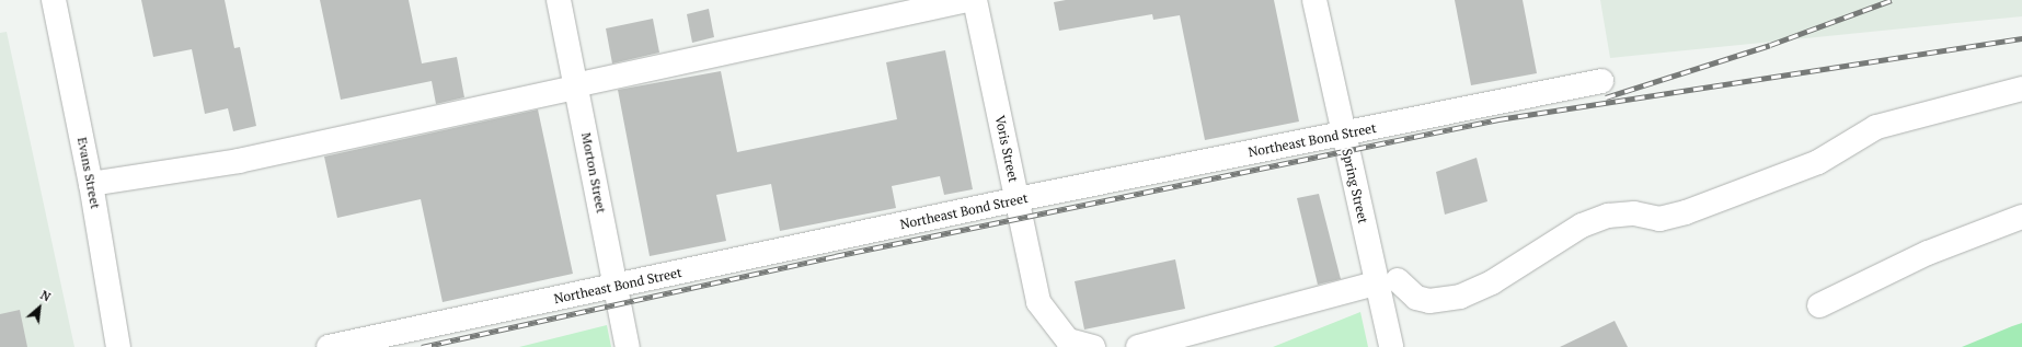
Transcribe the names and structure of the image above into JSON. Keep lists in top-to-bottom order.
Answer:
{
  "streets": {
    "street": [
      "Northeast Bond Street",
      "Voris Street",
      "Evans Street",
      "Morton Street",
      "Spring Street"
    ]
  },
  "crossings": [
    ["Northeast Bond Street", "Voris Street"],
    ["Northeast Bond Street", "Morton Street"],
    ["Northeast Bond Street", "Spring Street"]
  ],
  "north": "top right"
}
